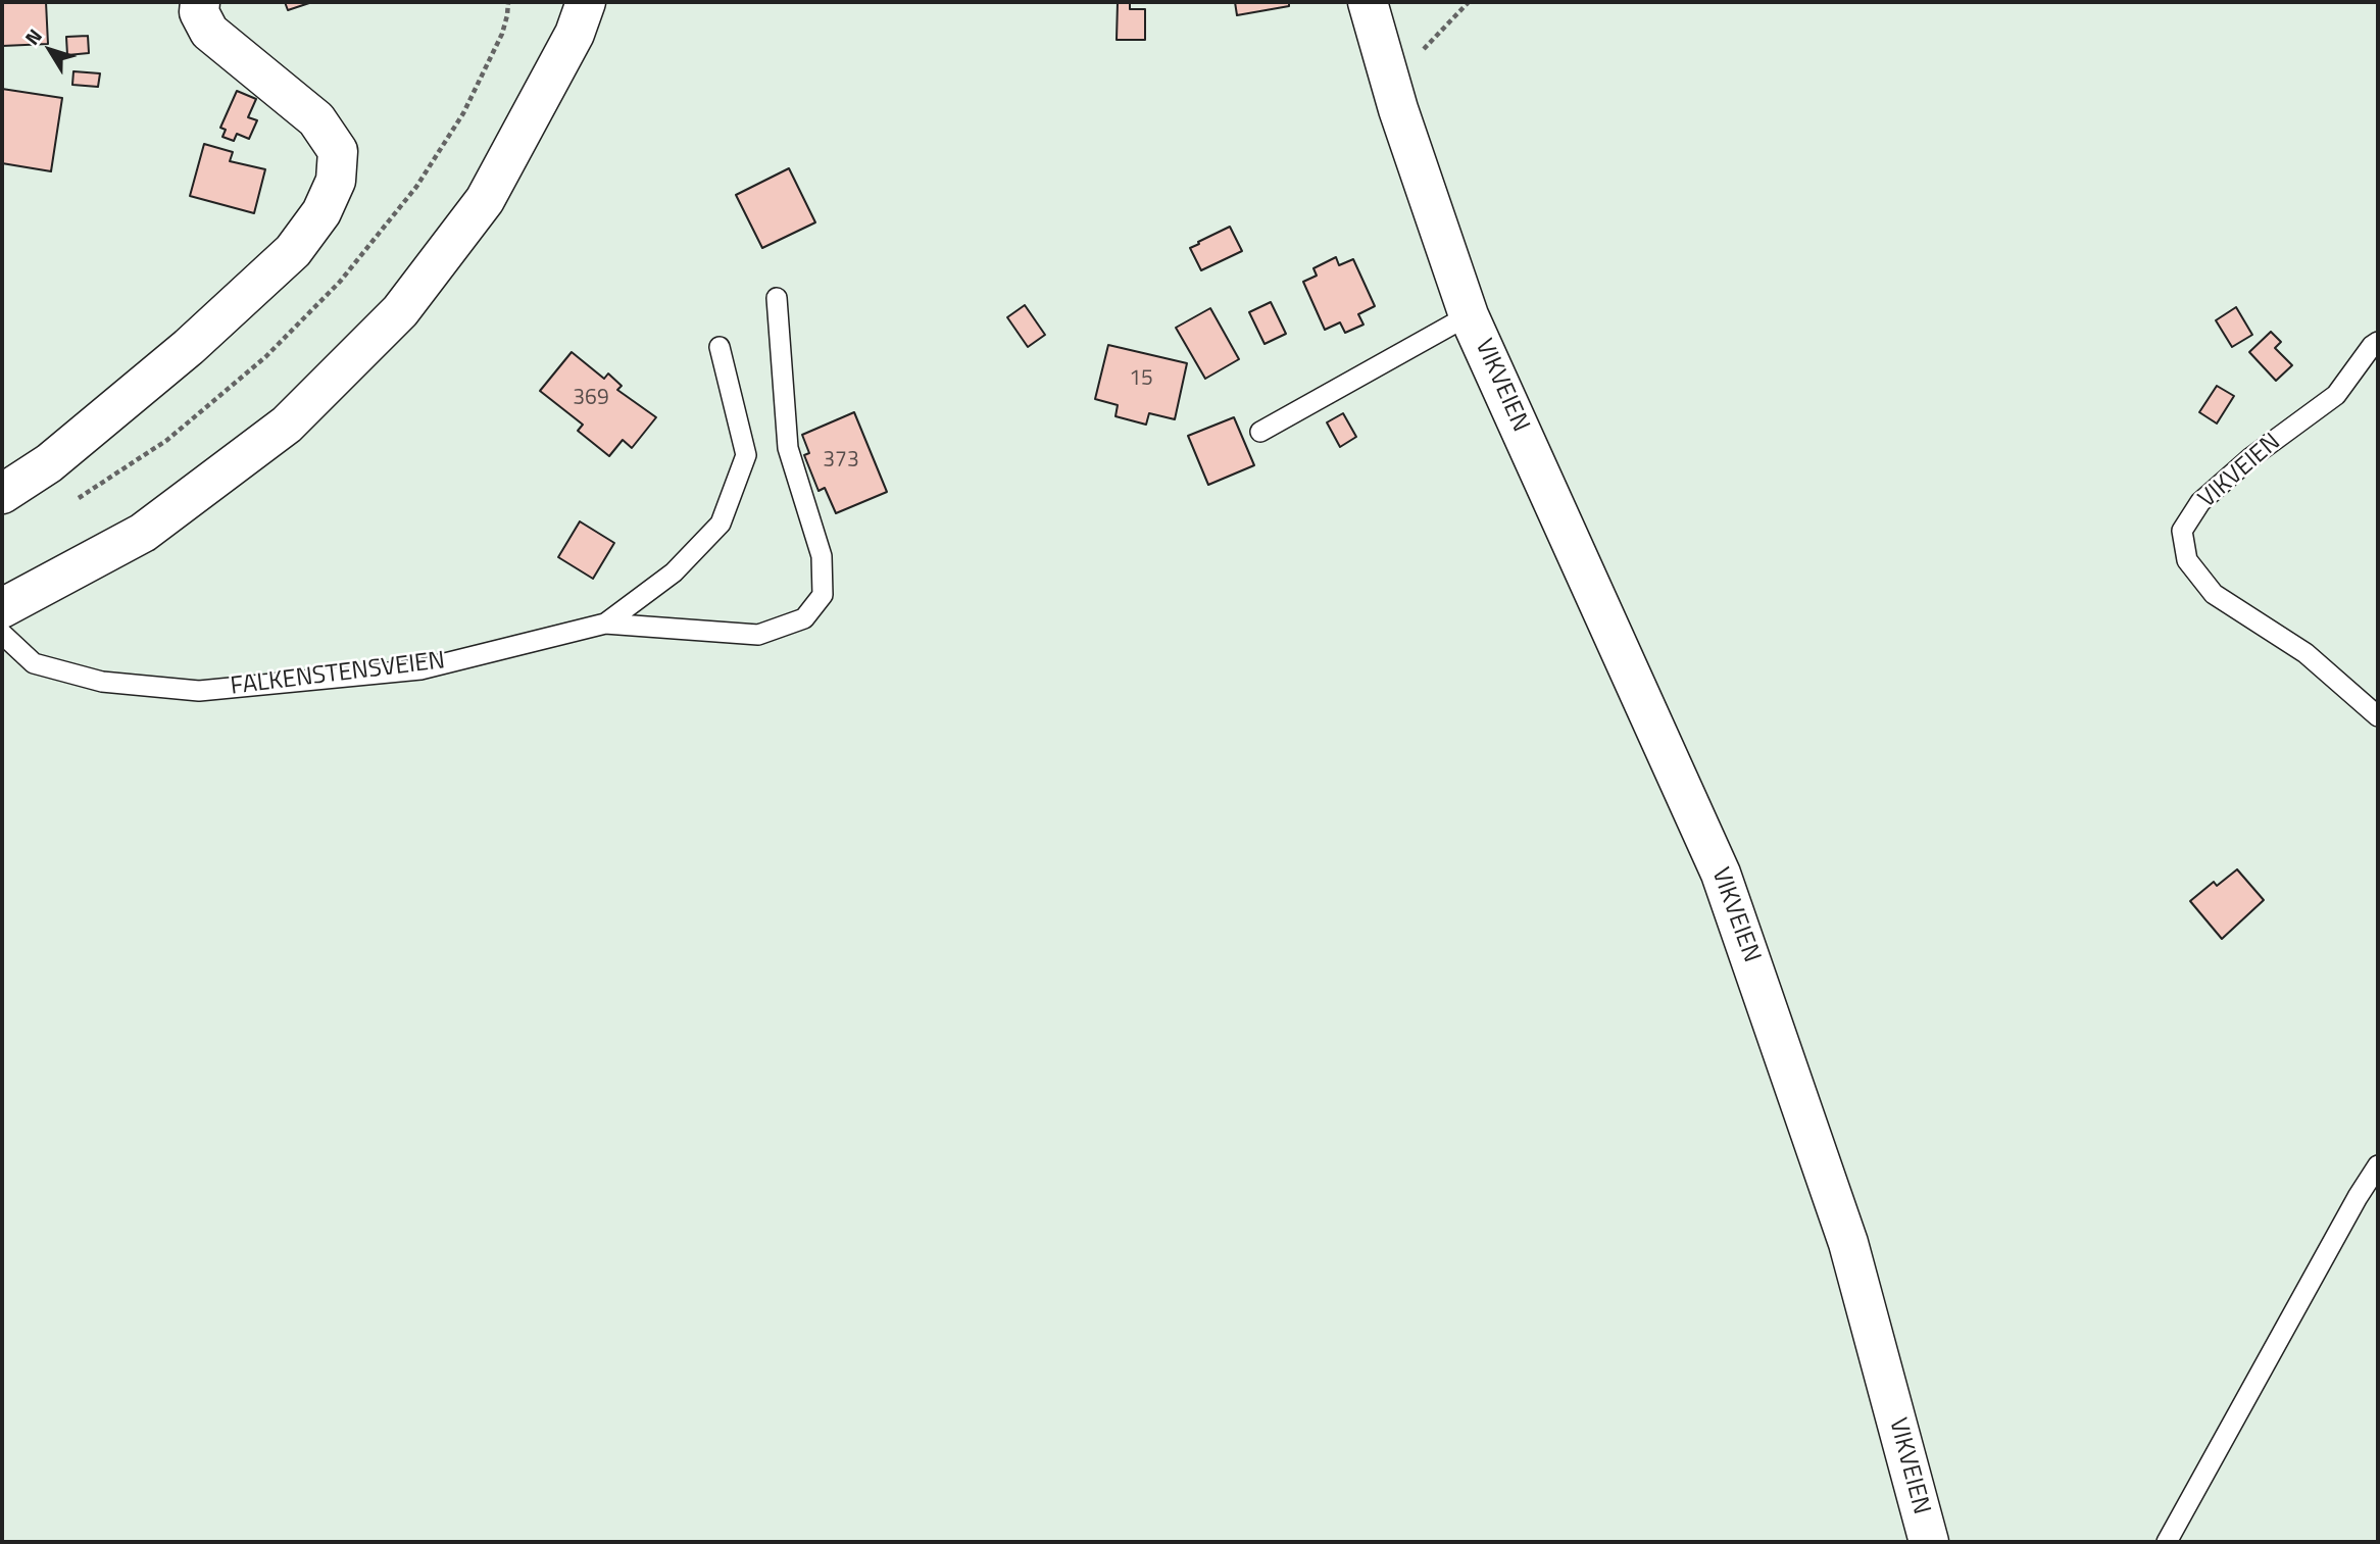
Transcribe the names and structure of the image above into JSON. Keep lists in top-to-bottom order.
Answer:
{
  "streets": {
    "street": ["VIKVEIEN"],
    "lane": ["FALKENSTENSVEIEN"]
  },
  "house_numbers": ["15", "369", "373"],
  "north": "top left"
}
